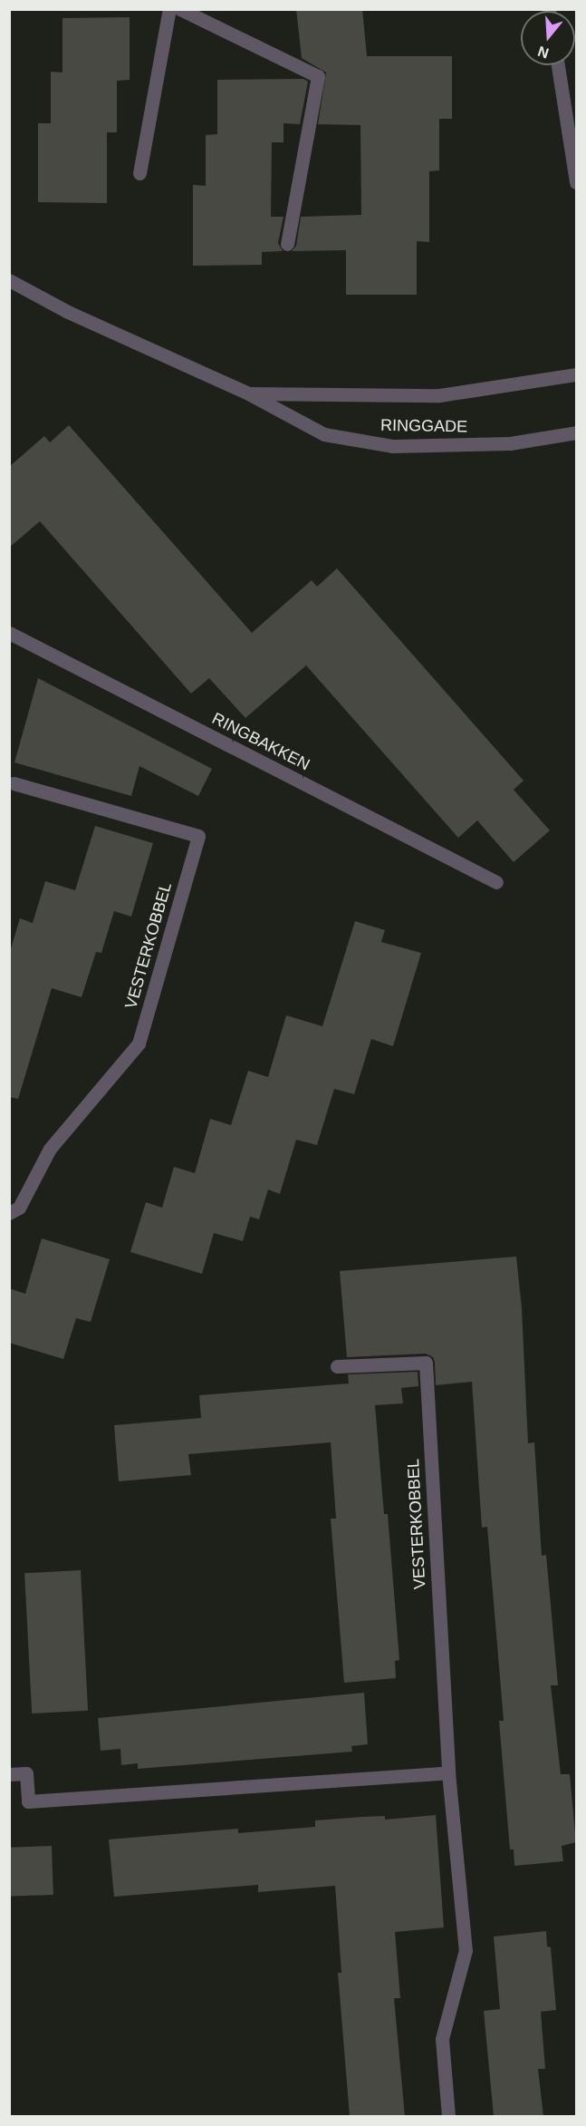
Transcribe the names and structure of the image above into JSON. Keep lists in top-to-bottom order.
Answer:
{
  "streets": {
    "street": ["RINGGADE", "RINGBAKKEN", "VESTERKOBBEL"]
  },
  "north": "bottom"
}
